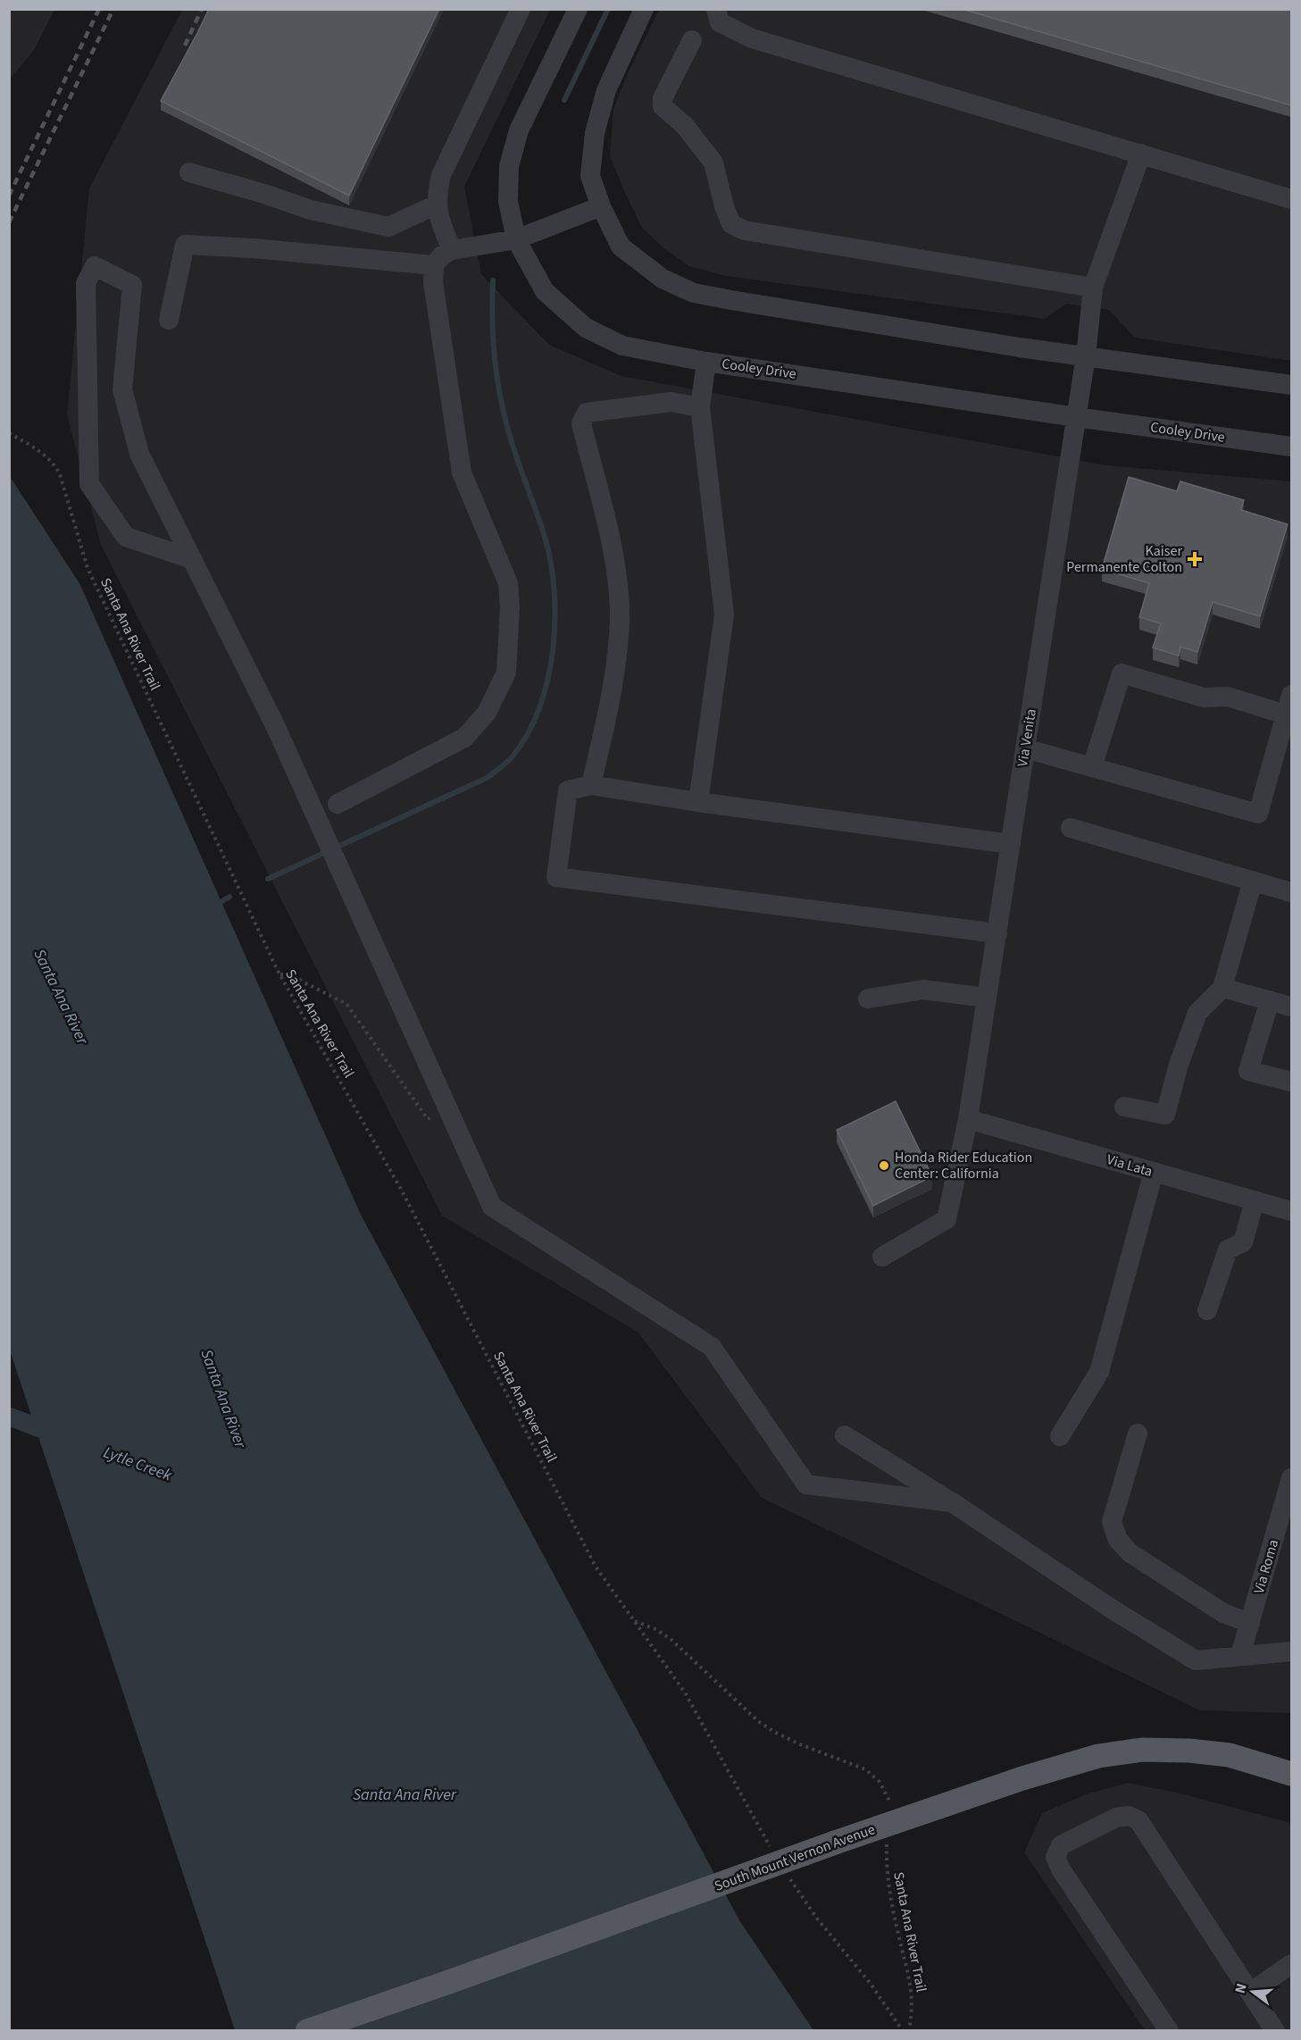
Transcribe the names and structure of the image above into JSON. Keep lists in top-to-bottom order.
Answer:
{
  "streets": {
    "main road": ["South Mount Vernon Avenue"],
    "street": [
      "Cooley Drive",
      "Via Venita",
      "Via Lata",
      "Via Roma"
    ],
    "path": ["Santa Ana River Trail"]
  },
  "crossings": [
    ["Cooley Drive", "Via Venita"],
    ["Santa Ana River Trail", "South Mount Vernon Avenue"],
    ["Via Venita", "Via Lata"]
  ],
  "water": ["Santa Ana River", "Lytle Creek"],
  "places": {
    "health": ["Kaiser Permanente Colton"],
    "other": ["Honda Rider Education Center: California"]
  },
  "north": "left"
}
